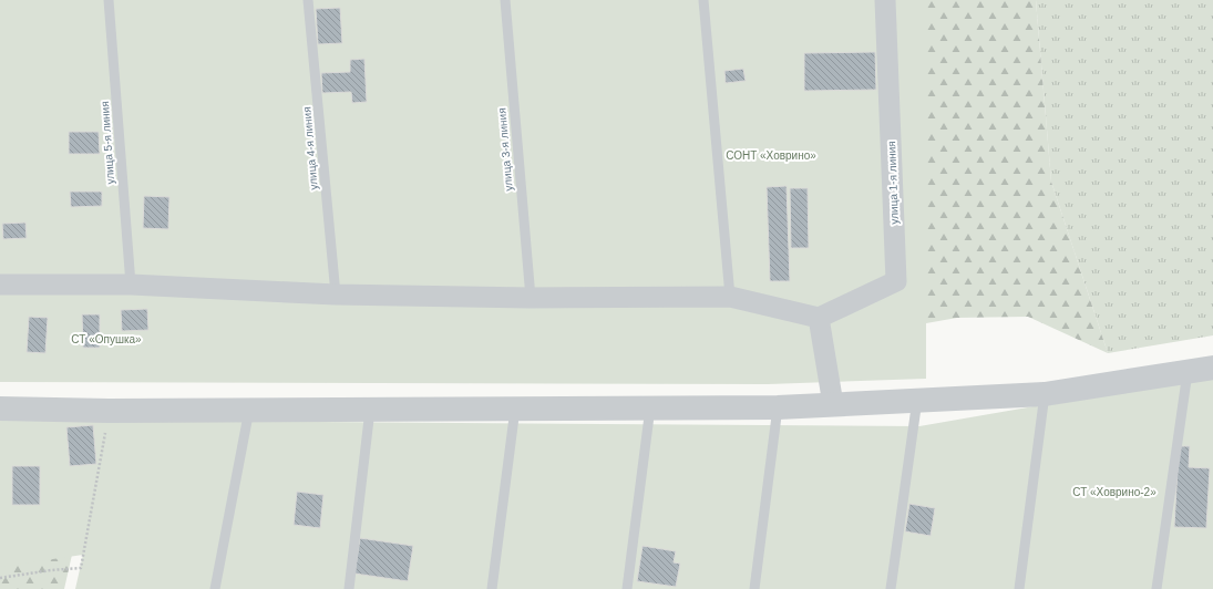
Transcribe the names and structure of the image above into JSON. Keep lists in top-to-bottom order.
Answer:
{
  "streets": {
    "street": ["улица 1-я линия"],
    "lane": ["улица 5-я линия", "улица 4-я линия", "улица 3-я линия"]
  },
  "parks": ["СОНТ «Ховрино»", "СТ «Опушка»", "СТ «Ховрино-2»"]
}
